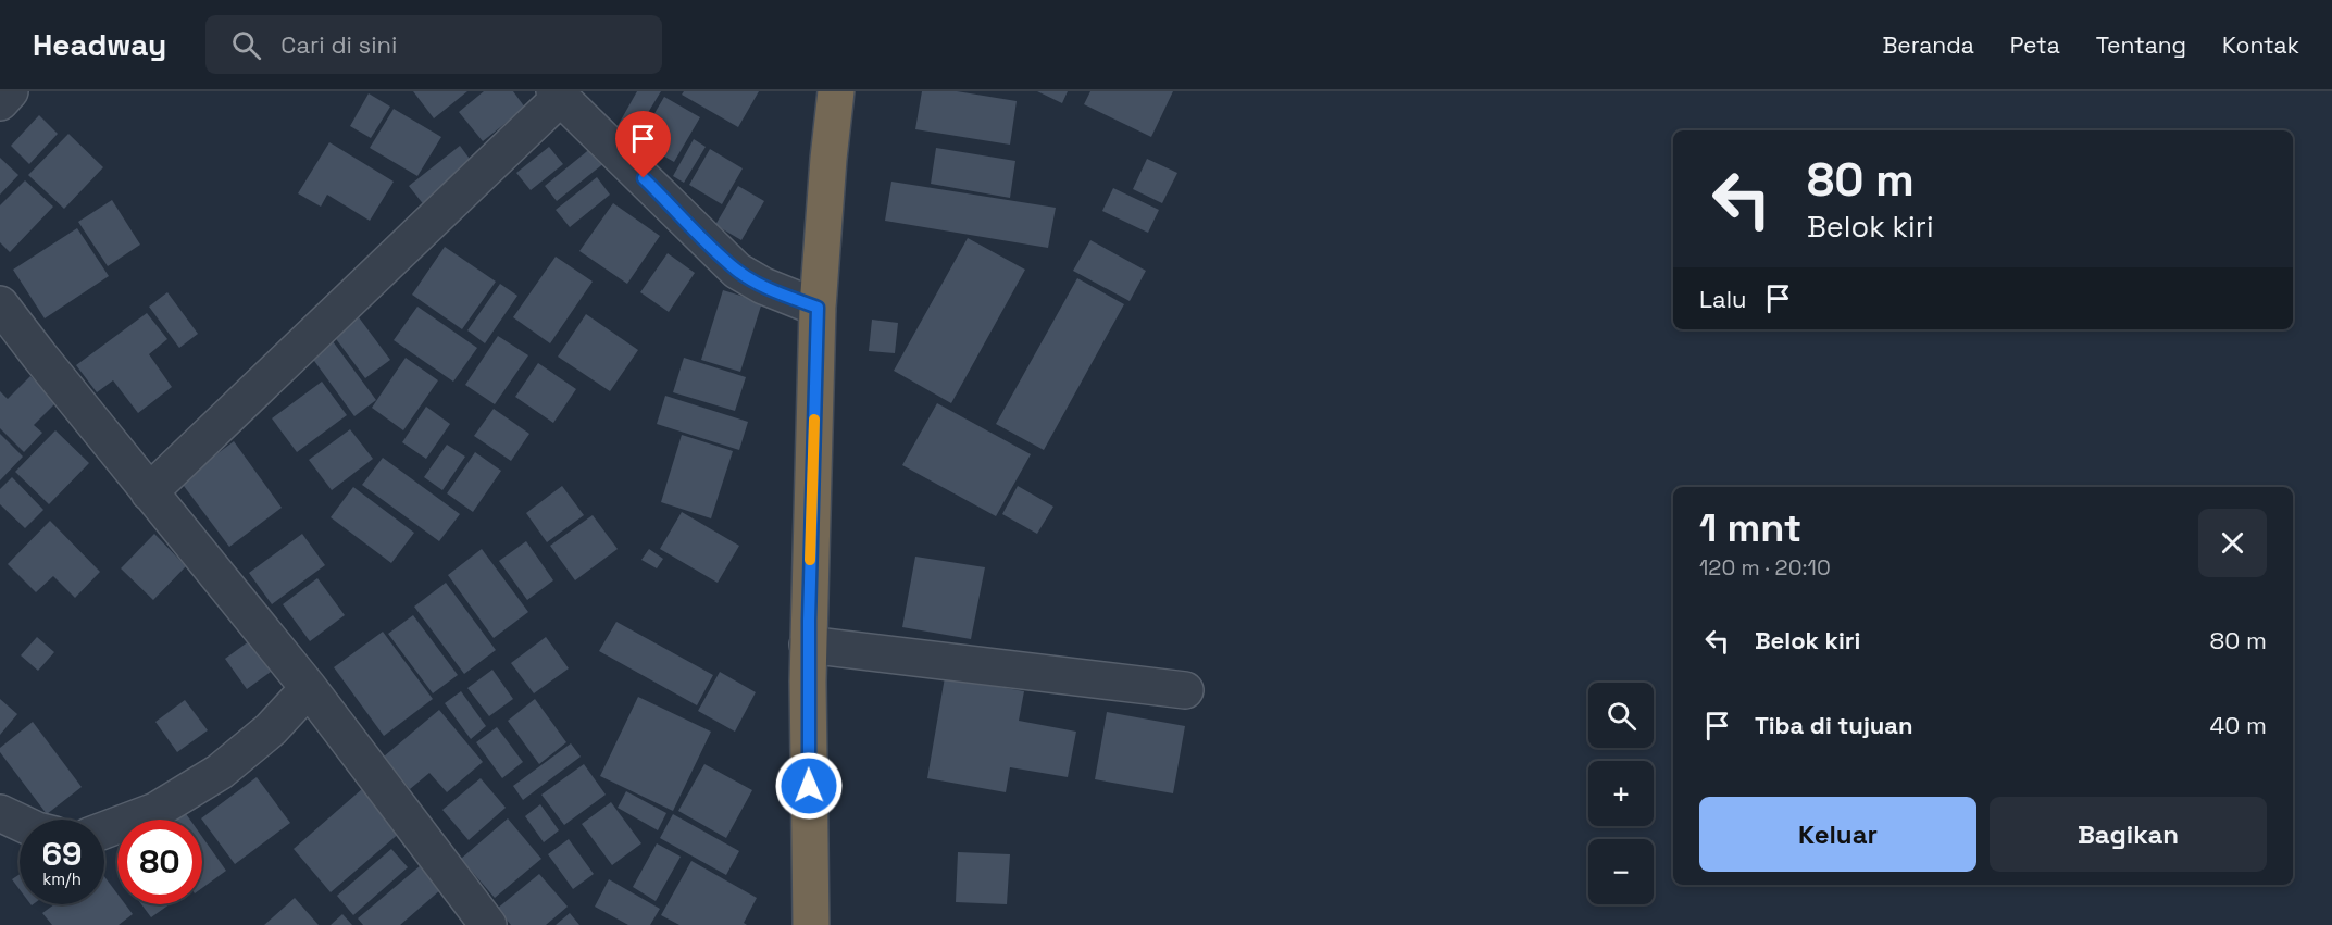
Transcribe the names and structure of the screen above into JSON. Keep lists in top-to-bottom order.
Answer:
{
  "page": {
    "header": "Headway",
    "search": "Cari di sini",
    "nav": [
      "Beranda",
      "Peta",
      "Tentang",
      "Kontak"
    ],
    "turn": ["80 m", "Belok kiri"],
    "then": "Lalu",
    "heading": ["1 mnt", "120 m · 20:10"],
    "list": [
      {
        "name": "Belok kiri",
        "value": "80 m"
      },
      {
        "name": "Tiba di tujuan",
        "value": "40 m"
      }
    ],
    "map_buttons": ["+", "−"],
    "buttons": ["Keluar", "Bagikan"],
    "speed": "69 km/h",
    "limit": "80"
  }
}
